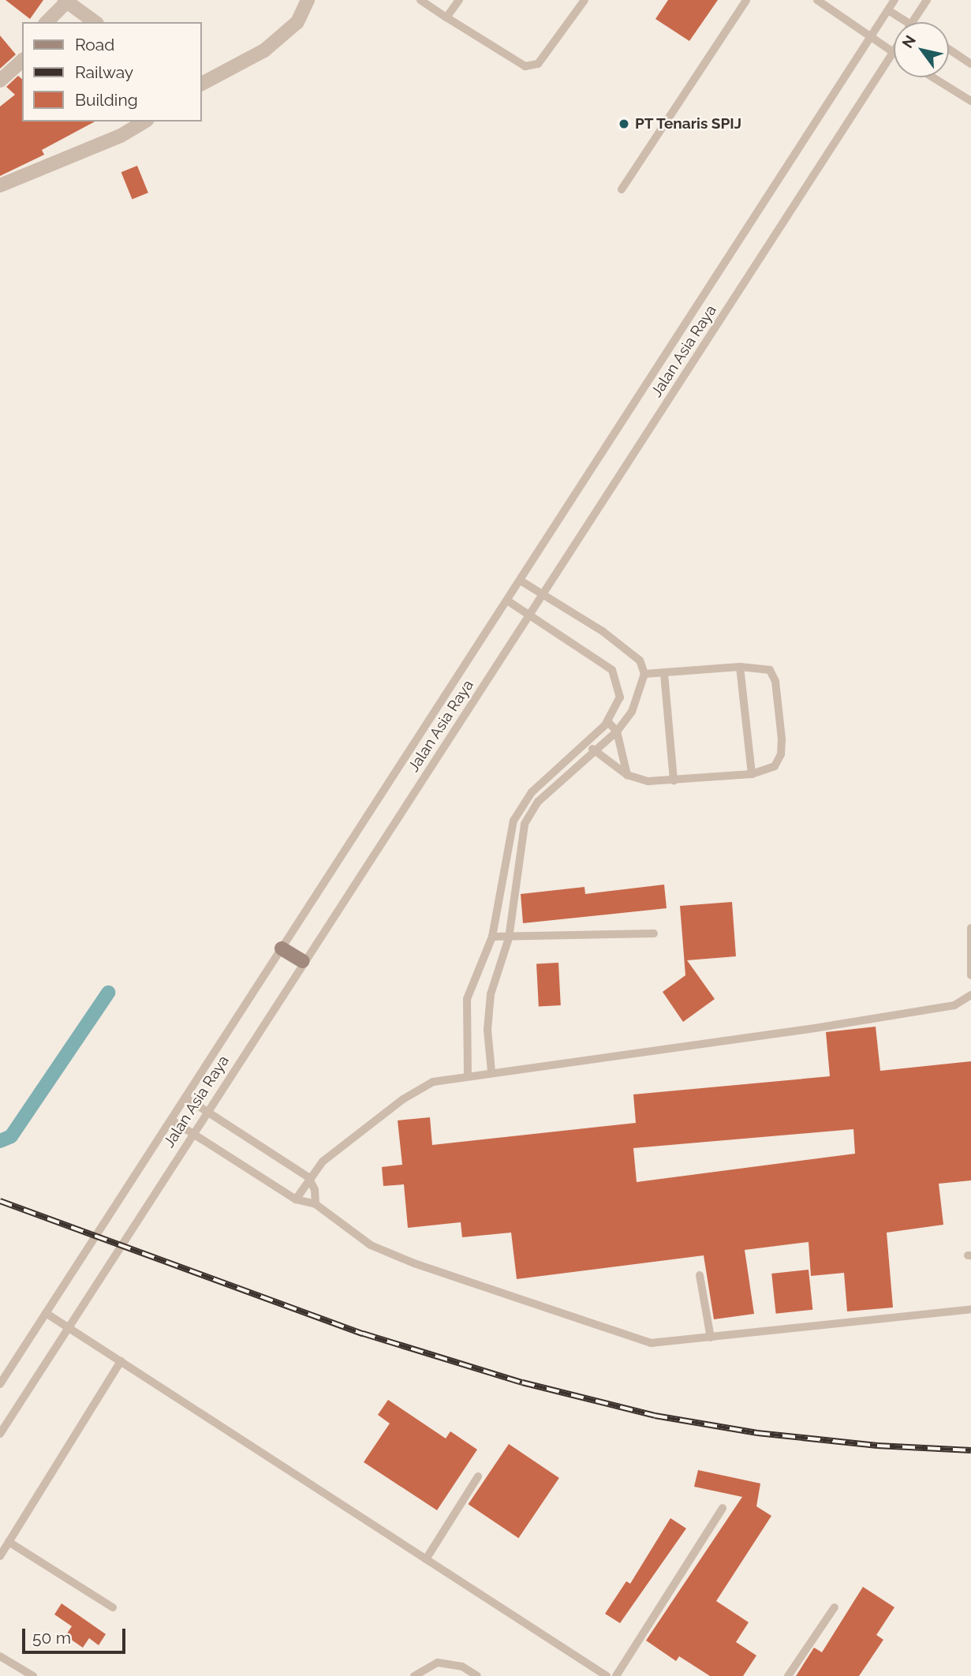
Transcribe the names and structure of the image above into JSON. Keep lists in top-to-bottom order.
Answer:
{
  "streets": {
    "lane": ["Jalan Asia Raya"]
  },
  "places": ["PT Tenaris SPIJ"],
  "legend": ["Road", "Railway", "Building"],
  "scale_bar": "50 m",
  "north": "top left"
}
